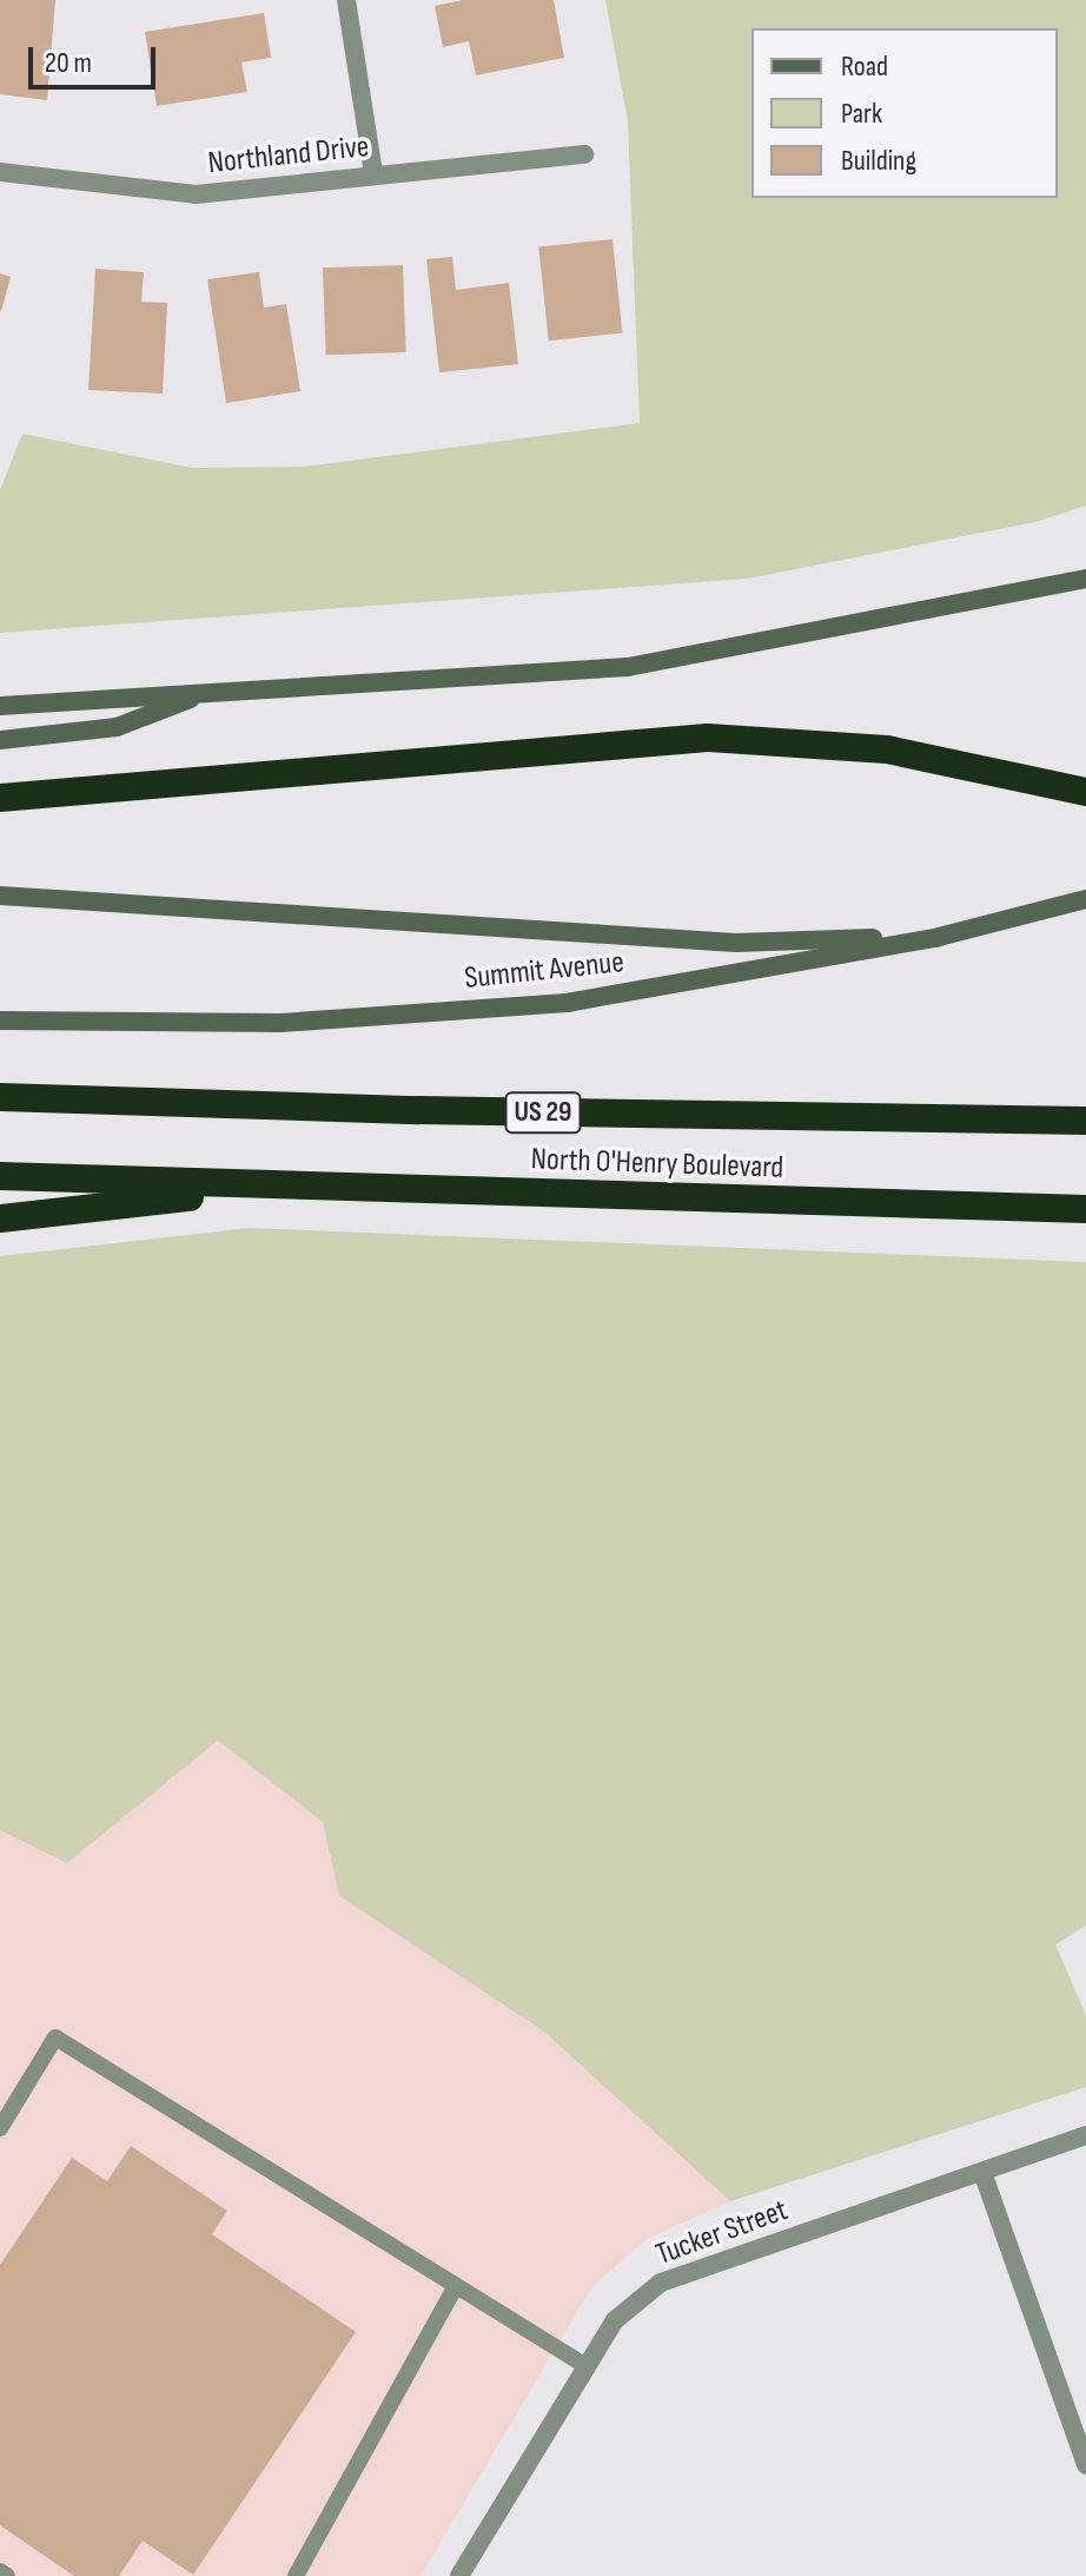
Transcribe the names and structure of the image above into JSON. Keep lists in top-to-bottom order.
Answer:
{
  "streets": {
    "highway": ["US 29", "North O'Henry Boulevard"],
    "main road": ["Summit Avenue"],
    "street": ["Northland Drive", "Tucker Street"]
  },
  "legend": ["Road", "Park", "Building"],
  "scale_bar": "20 m"
}
